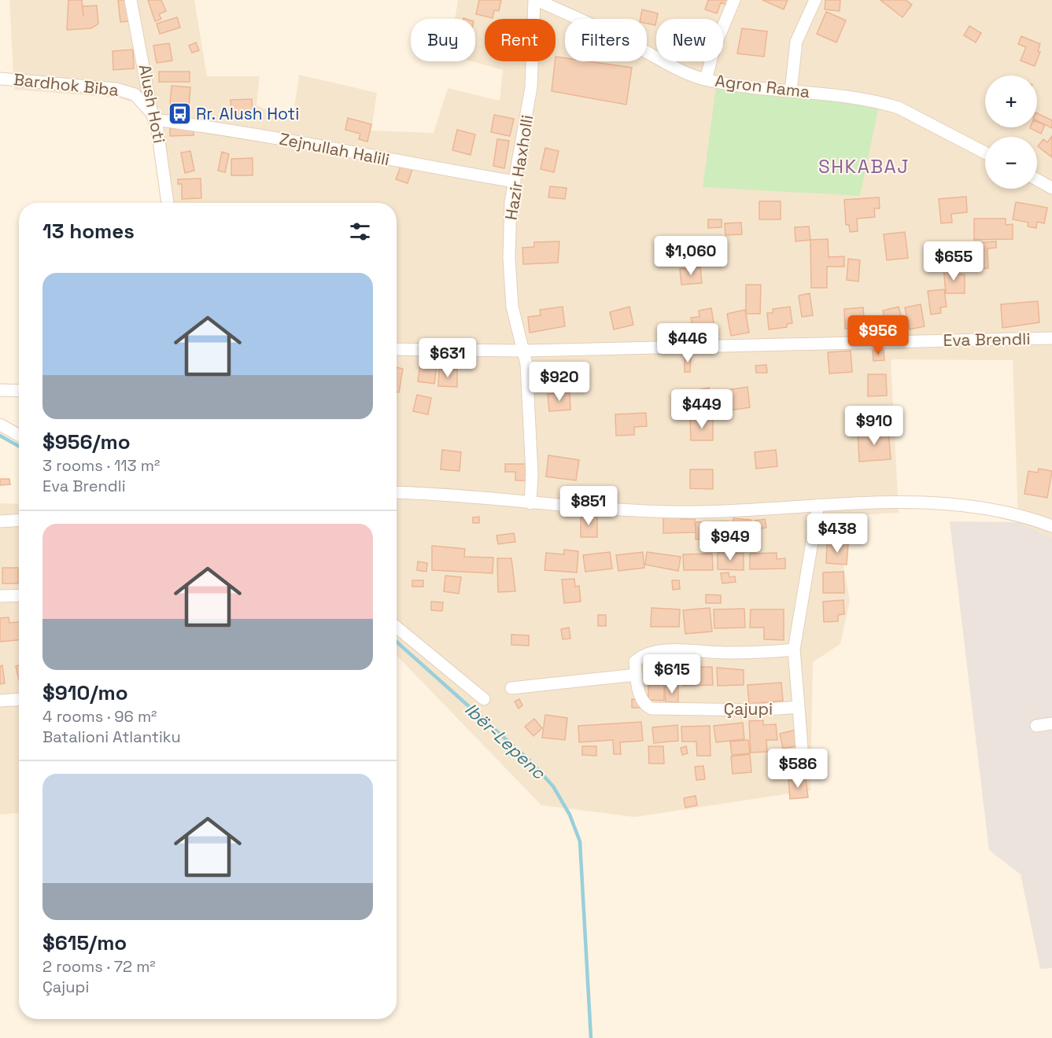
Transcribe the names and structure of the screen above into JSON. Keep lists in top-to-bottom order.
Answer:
{
  "streets": {
    "street": [
      "Bardhok Biba",
      "Agron Rama",
      "Alush Hoti",
      "Zejnullah Halili",
      "Hazir Haxholli",
      "Eva Brendli",
      "Çajupi"
    ]
  },
  "crossings": [
    ["Bardhok Biba", "Alush Hoti"],
    ["Bardhok Biba", "Zejnullah Halili"],
    ["Agron Rama", "Hazir Haxholli"],
    ["Alush Hoti", "Zejnullah Halili"],
    ["Zejnullah Halili", "Hazir Haxholli"],
    ["Hazir Haxholli", "Eva Brendli"]
  ],
  "districts": ["SHKABAJ"],
  "water": ["Ibër-Lepenc"],
  "places": {
    "bus stop": ["Rr. Alush Hoti"]
  },
  "page": {
    "chip": [
      "Buy",
      "Rent",
      "Filters",
      "New"
    ],
    "map_buttons": ["+", "−"],
    "heading": "13 homes",
    "price": [
      "$1,060",
      "$655",
      "$956",
      "$446",
      "$631",
      "$920",
      "$449",
      "$910",
      "$851",
      "$438",
      "$949",
      "$615",
      "$586"
    ],
    "list": [
      {
        "name": "$956/mo",
        "note": "3 rooms · 113 m² · Eva Brendli"
      },
      {
        "name": "$910/mo",
        "note": "4 rooms · 96 m² · Batalioni Atlantiku"
      },
      {
        "name": "$615/mo",
        "note": "2 rooms · 72 m² · Çajupi"
      }
    ]
  }
}
